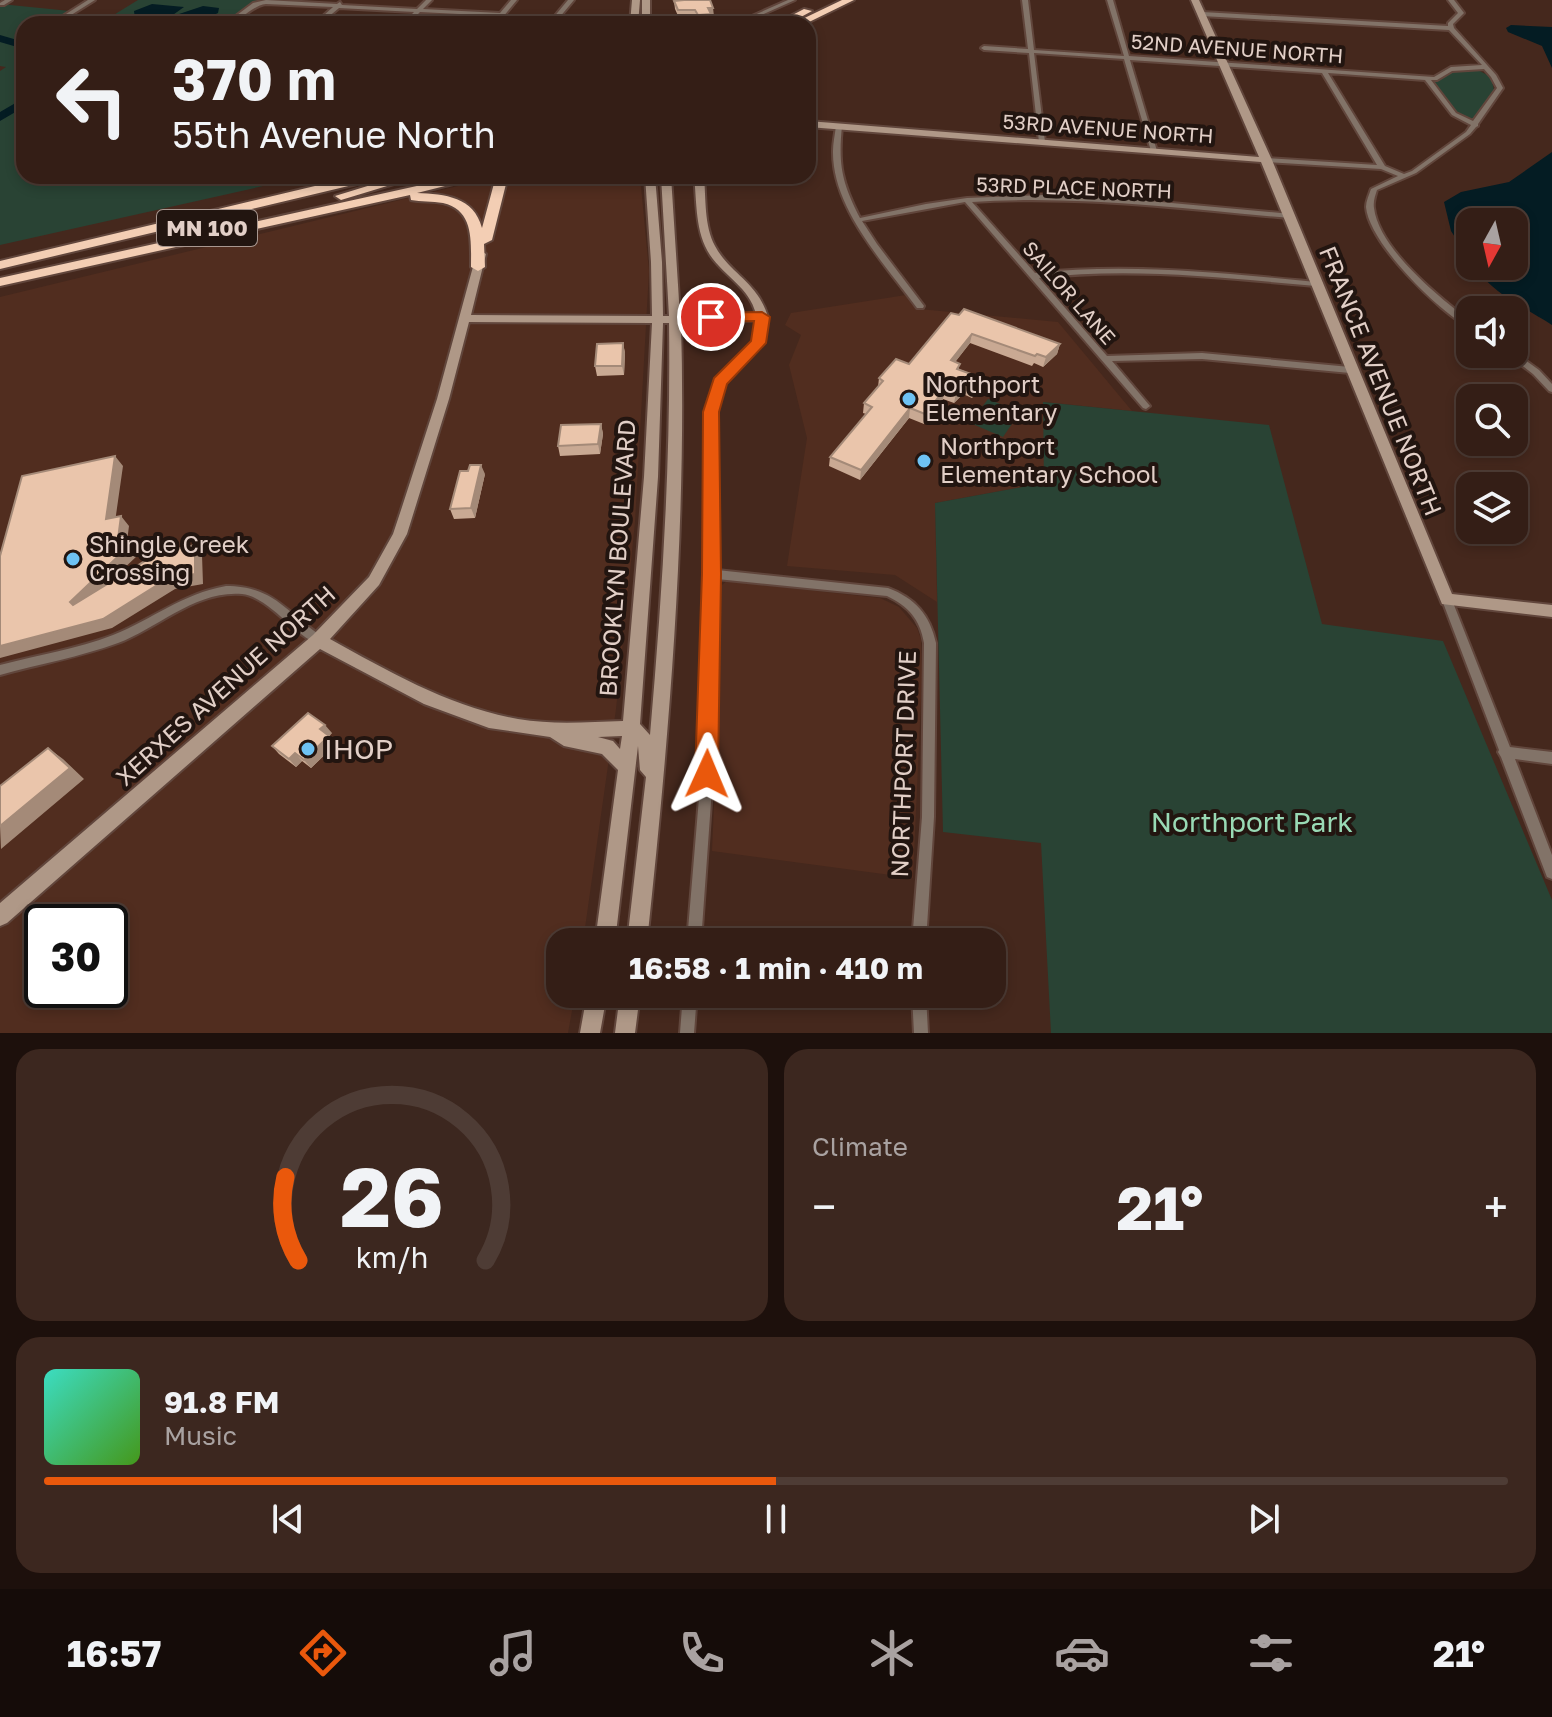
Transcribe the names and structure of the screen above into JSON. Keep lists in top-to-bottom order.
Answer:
{
  "streets": {
    "highway": ["MN 100"],
    "street": [
      "52ND AVENUE NORTH",
      "53RD AVENUE NORTH",
      "53RD PLACE NORTH",
      "SAILOR LANE",
      "FRANCE AVENUE NORTH",
      "BROOKLYN BOULEVARD",
      "XERXES AVENUE NORTH",
      "NORTHPORT DRIVE"
    ]
  },
  "crossings": [
    ["52ND AVENUE NORTH", "FRANCE AVENUE NORTH"],
    ["53RD AVENUE NORTH", "FRANCE AVENUE NORTH"],
    ["53RD PLACE NORTH", "SAILOR LANE"],
    ["53RD PLACE NORTH", "FRANCE AVENUE NORTH"]
  ],
  "parks": ["Northport Park"],
  "places": [
    "Northport Elementary",
    "Northport Elementary School",
    "Shingle Creek Crossing",
    "IHOP"
  ],
  "north": "bottom",
  "page": {
    "turn": ["370 m", "55th Avenue North"],
    "limit": "30",
    "trip": "16:58 · 1 min · 410 m",
    "tile": "Climate",
    "heat": ["−", "21°", "+"],
    "song": ["91.8 FM", "Music"],
    "tabs": ["16:57", "21°"],
    "gauge": ["26", "km/h"]
  }
}
